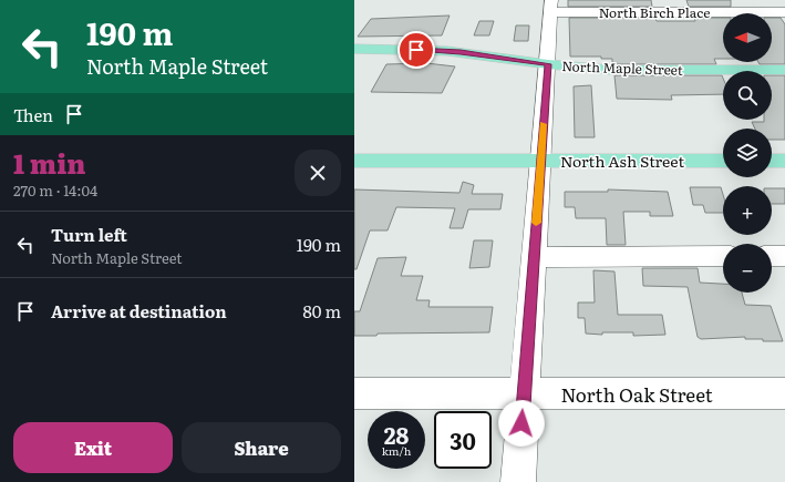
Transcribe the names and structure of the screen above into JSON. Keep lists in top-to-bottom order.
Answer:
{
  "streets": {
    "main road": ["North Maple Street", "North Ash Street"],
    "street": ["North Birch Place", "North Oak Street"]
  },
  "north": "left",
  "page": {
    "turn": ["190 m", "North Maple Street"],
    "map_buttons": ["+", "−"],
    "then": "Then",
    "heading": ["1 min", "270 m · 14:04"],
    "list": [
      {
        "name": "Turn left",
        "note": "North Maple Street",
        "value": "190 m"
      },
      {
        "name": "Arrive at destination",
        "value": "80 m"
      }
    ],
    "speed": "28 km/h",
    "limit": "30",
    "buttons": ["Exit", "Share"]
  }
}
